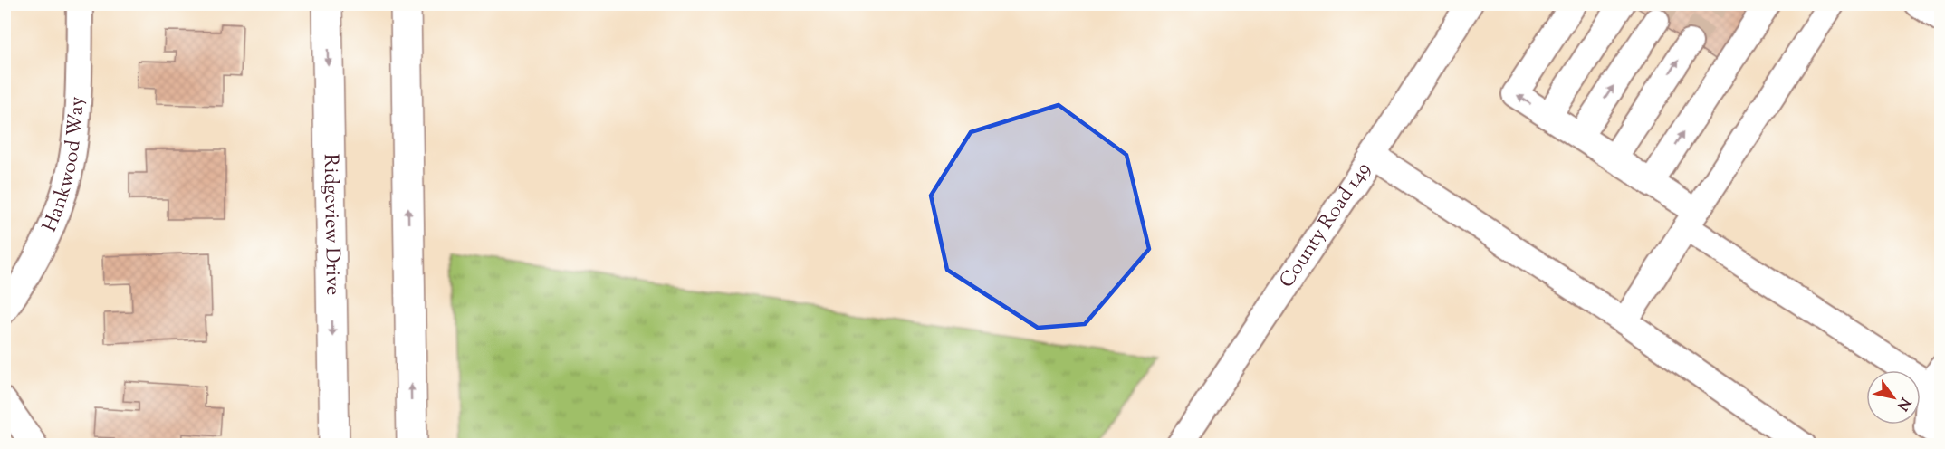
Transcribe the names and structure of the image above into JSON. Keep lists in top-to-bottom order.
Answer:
{
  "streets": {
    "main road": ["Ridgeview Drive"],
    "street": ["Hankwood Way", "County Road 149"]
  },
  "north": "bottom right"
}
